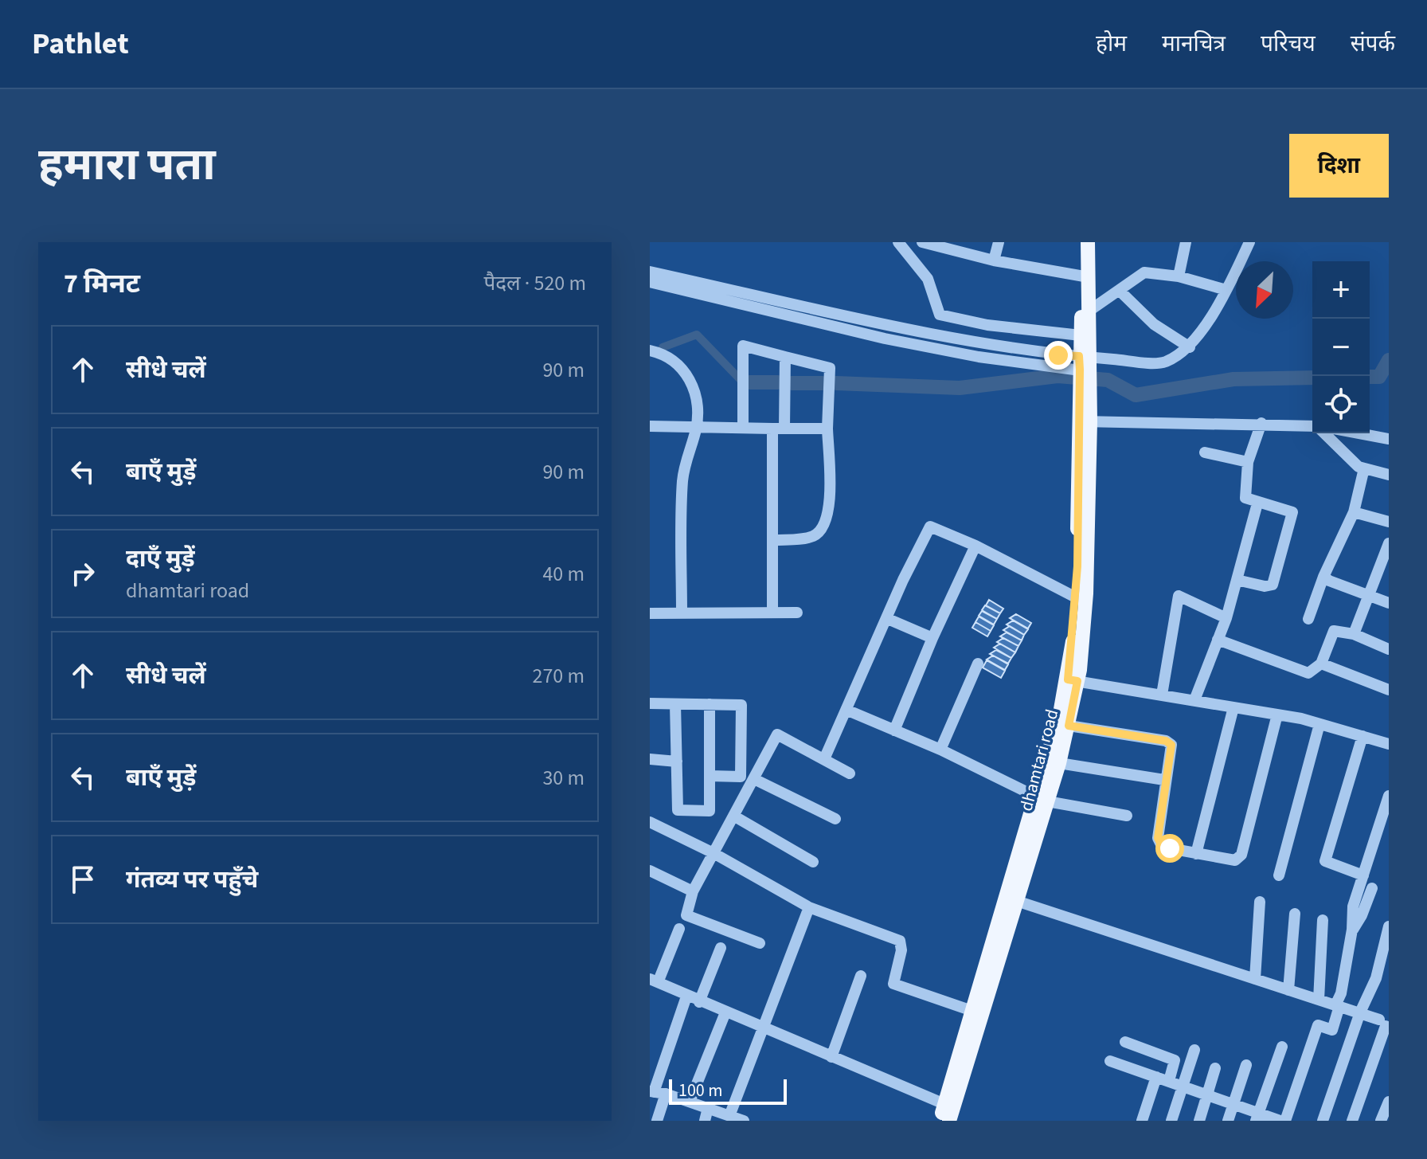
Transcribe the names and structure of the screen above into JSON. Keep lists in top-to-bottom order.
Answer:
{
  "streets": {
    "main road": ["dhamtari road"]
  },
  "scale_bar": "100 m",
  "north": "bottom left",
  "page": {
    "header": "Pathlet",
    "nav": [
      "होम",
      "मानचित्र",
      "परिचय",
      "संपर्क"
    ],
    "title": "हमारा पता",
    "buttons": "दिशा",
    "heading": ["7 मिनट", "पैदल · 520 m"],
    "map_buttons": ["+", "−"],
    "list": [
      ["सीधे चलें", "90 m"],
      ["बाएँ मुड़ें", "90 m"],
      ["दाएँ मुड़ें", "dhamtari road", "40 m"],
      ["सीधे चलें", "270 m"],
      ["बाएँ मुड़ें", "30 m"],
      "गंतव्य पर पहुँचे"
    ],
    "scale": "100 m"
  }
}
